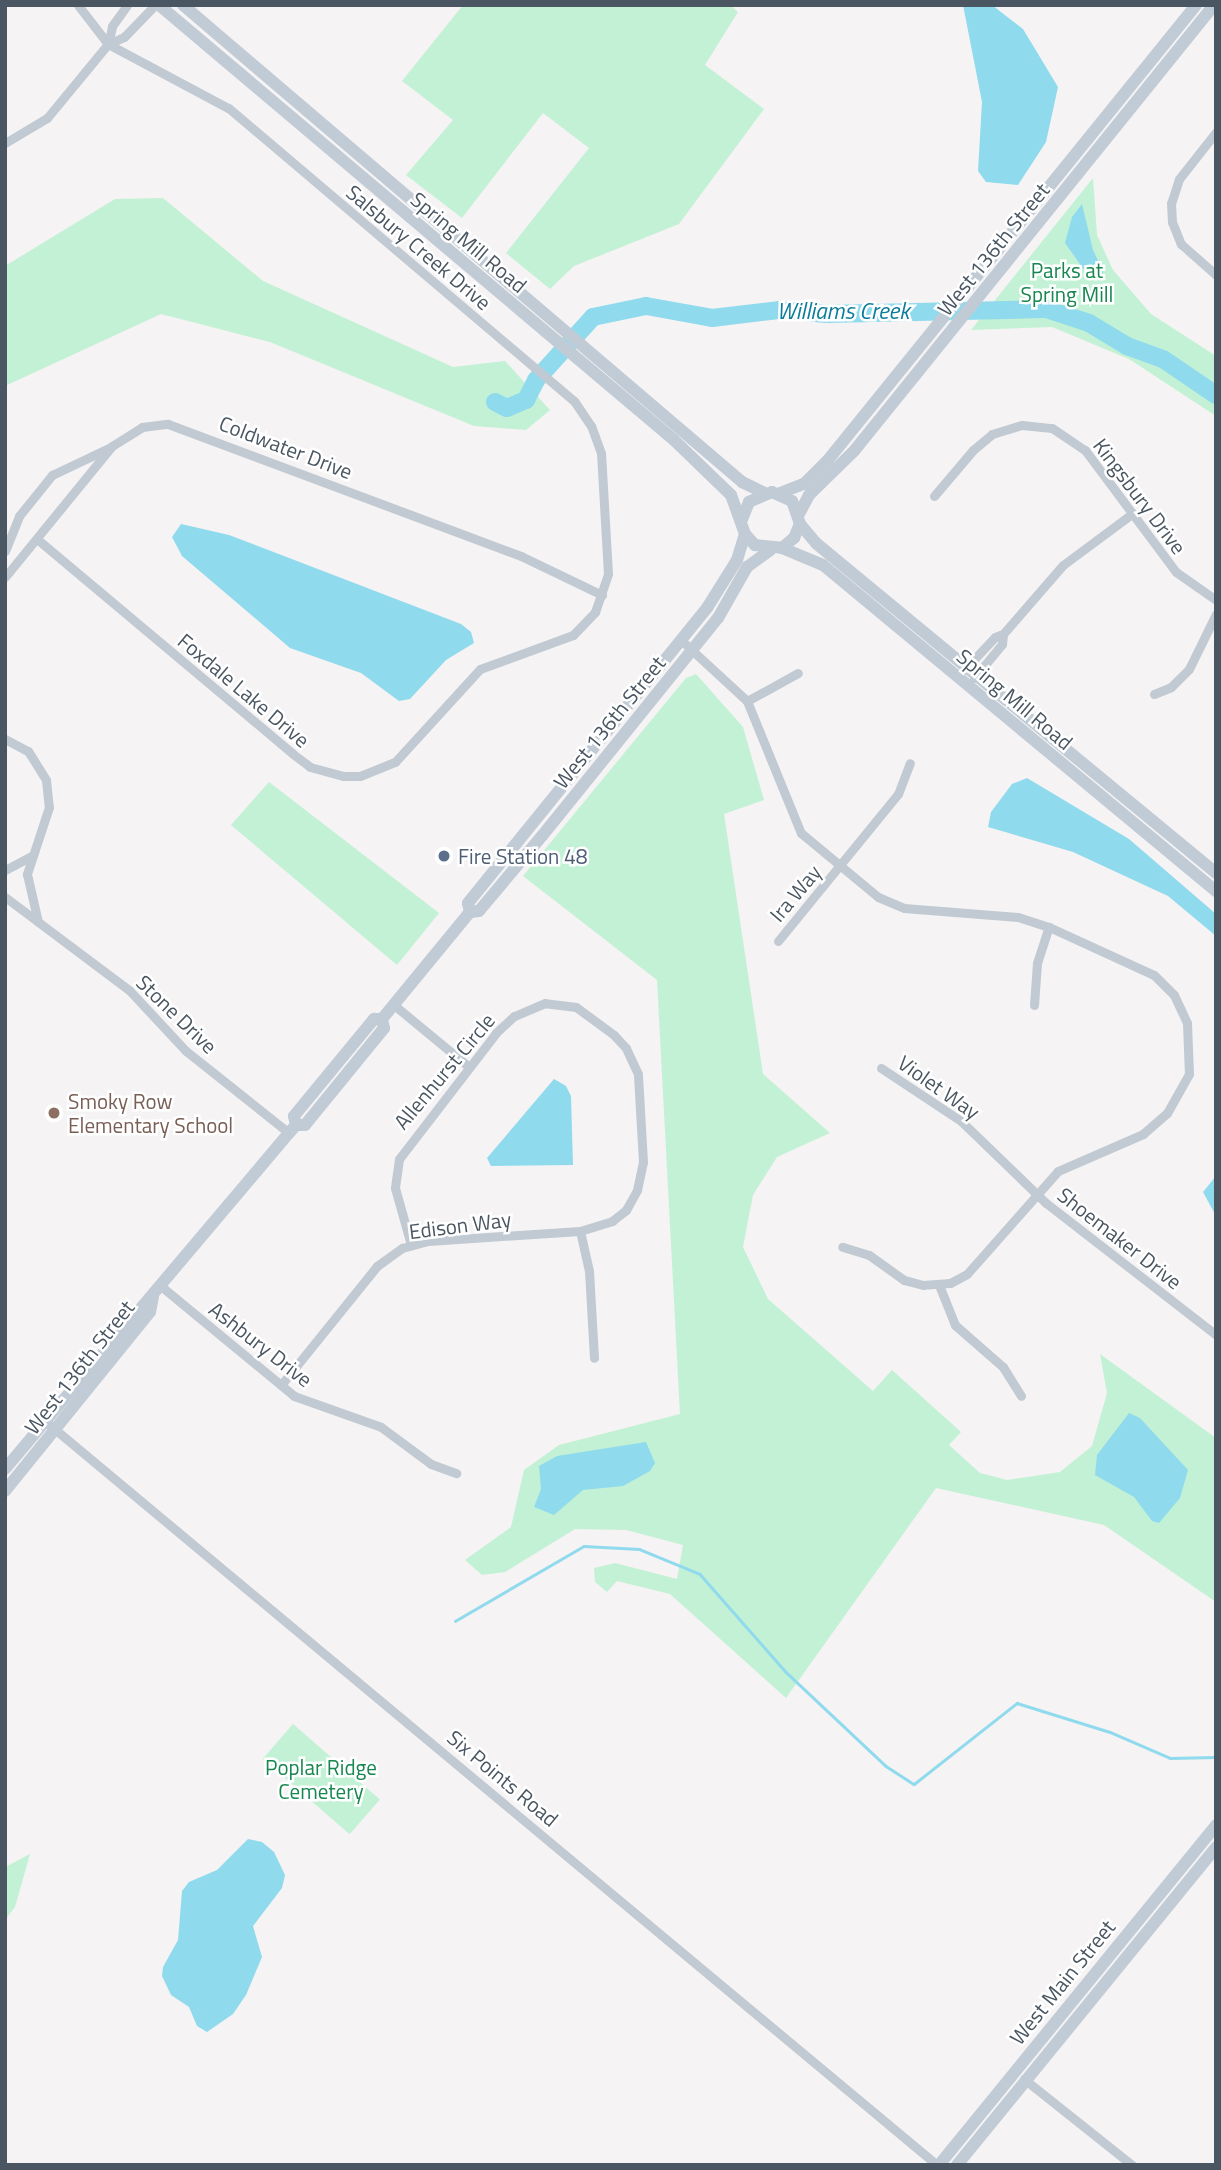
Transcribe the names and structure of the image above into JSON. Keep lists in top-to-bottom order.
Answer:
{
  "streets": {
    "street": [
      "Spring Mill Road",
      "Salsbury Creek Drive",
      "West 136th Street",
      "Coldwater Drive",
      "Kingsbury Drive",
      "Foxdale Lake Drive",
      "Ira Way",
      "Stone Drive",
      "Allenhurst Circle",
      "Violet Way",
      "Edison Way",
      "Shoemaker Drive",
      "Ashbury Drive",
      "Six Points Road",
      "West Main Street"
    ]
  },
  "crossings": [
    ["Spring Mill Road", "West 136th Street"],
    ["Salsbury Creek Drive", "Coldwater Drive"],
    ["Salsbury Creek Drive", "Foxdale Lake Drive"],
    ["West 136th Street", "Stone Drive"],
    ["West 136th Street", "Ashbury Drive"],
    ["West 136th Street", "Six Points Road"],
    ["Coldwater Drive", "Foxdale Lake Drive"],
    ["Allenhurst Circle", "Edison Way"],
    ["Violet Way", "Shoemaker Drive"],
    ["Edison Way", "Ashbury Drive"],
    ["Six Points Road", "West Main Street"]
  ],
  "water": ["Williams Creek"],
  "parks": ["Parks at Spring Mill", "Poplar Ridge Cemetery"],
  "places": ["Fire Station 48", "Smoky Row Elementary School"]
}
